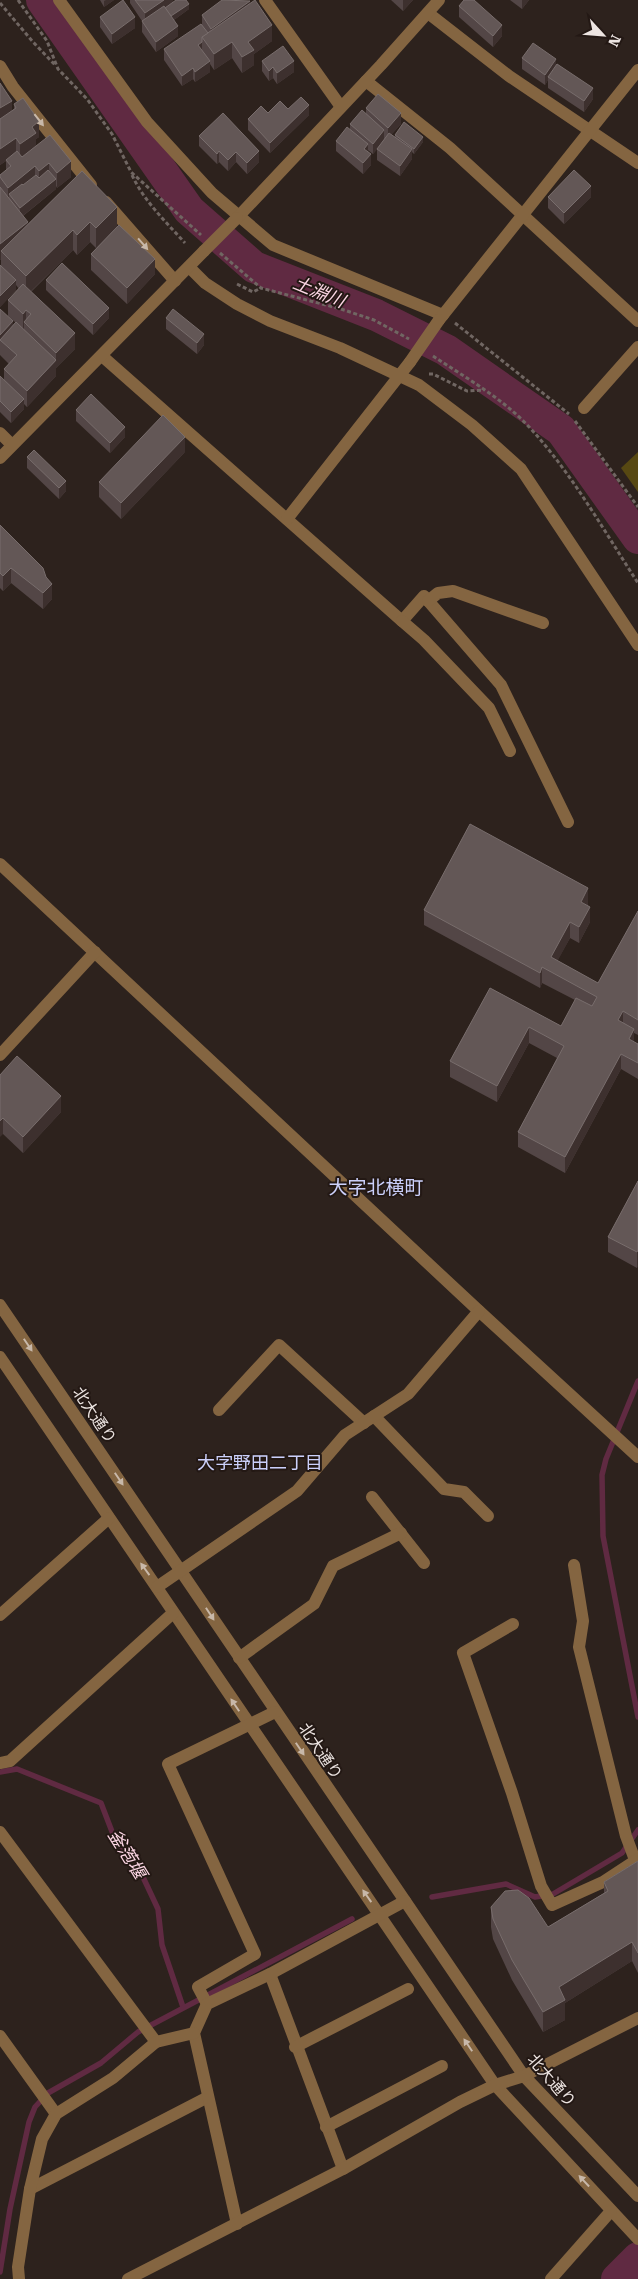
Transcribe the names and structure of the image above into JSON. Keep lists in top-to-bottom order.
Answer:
{
  "streets": {
    "street": ["北大通り"]
  },
  "districts": ["大字北横町", "大字野田二丁目"],
  "water": ["土淵川", "釜萢堰"],
  "north": "bottom right"
}
